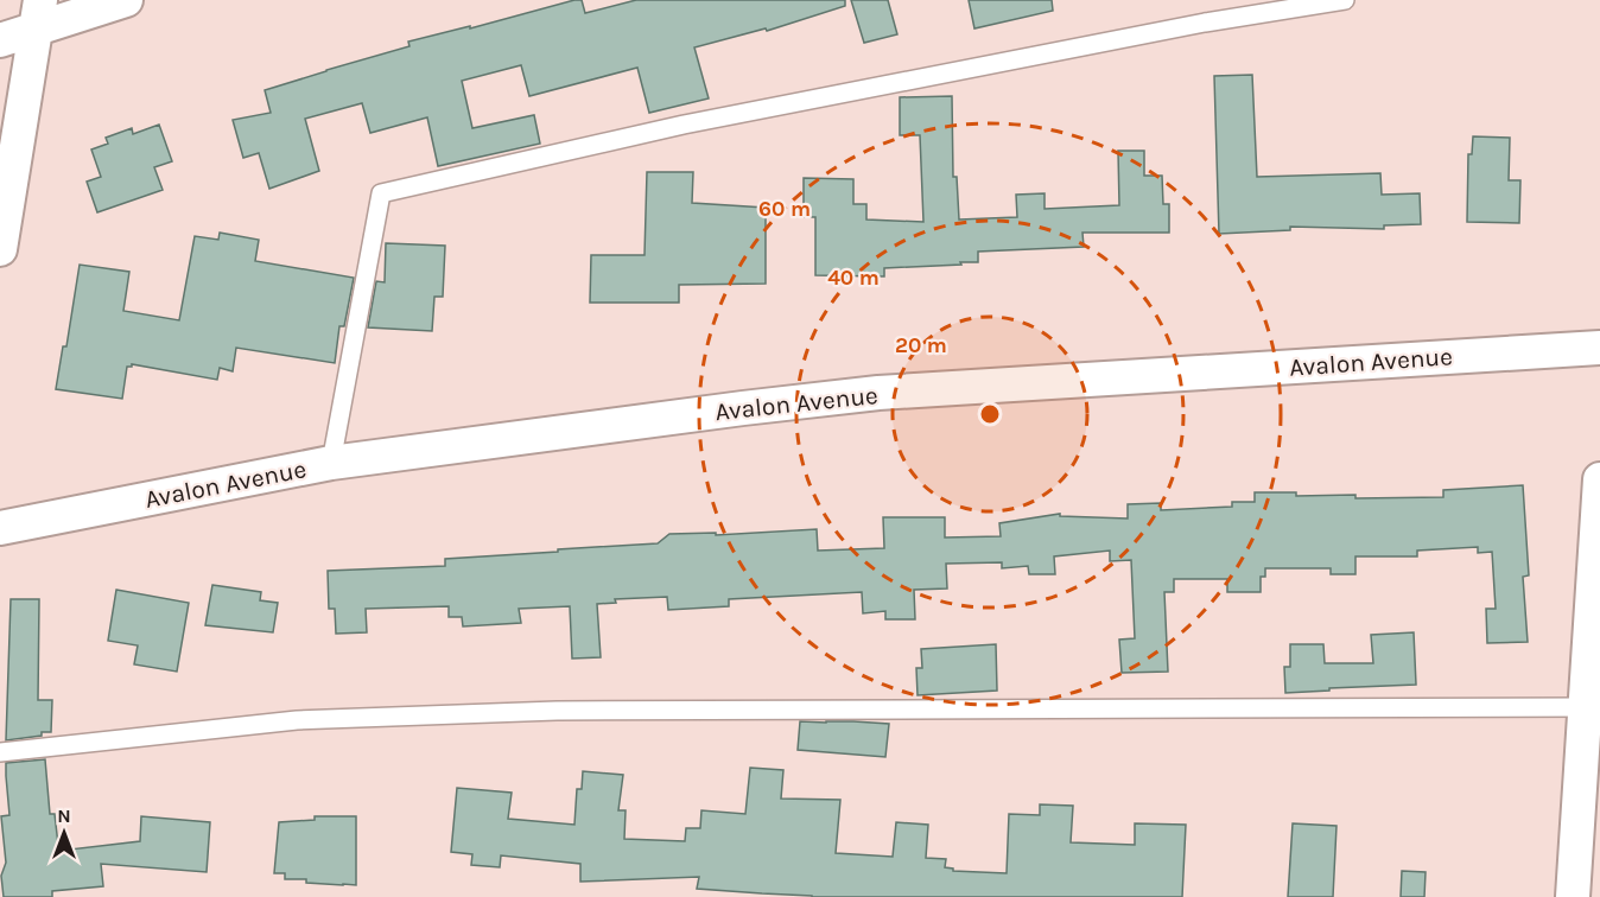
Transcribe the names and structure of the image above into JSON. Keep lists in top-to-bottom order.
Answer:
{
  "streets": {
    "street": ["Avalon Avenue"]
  },
  "north": "top",
  "rings": ["60 m", "40 m", "20 m"]
}
